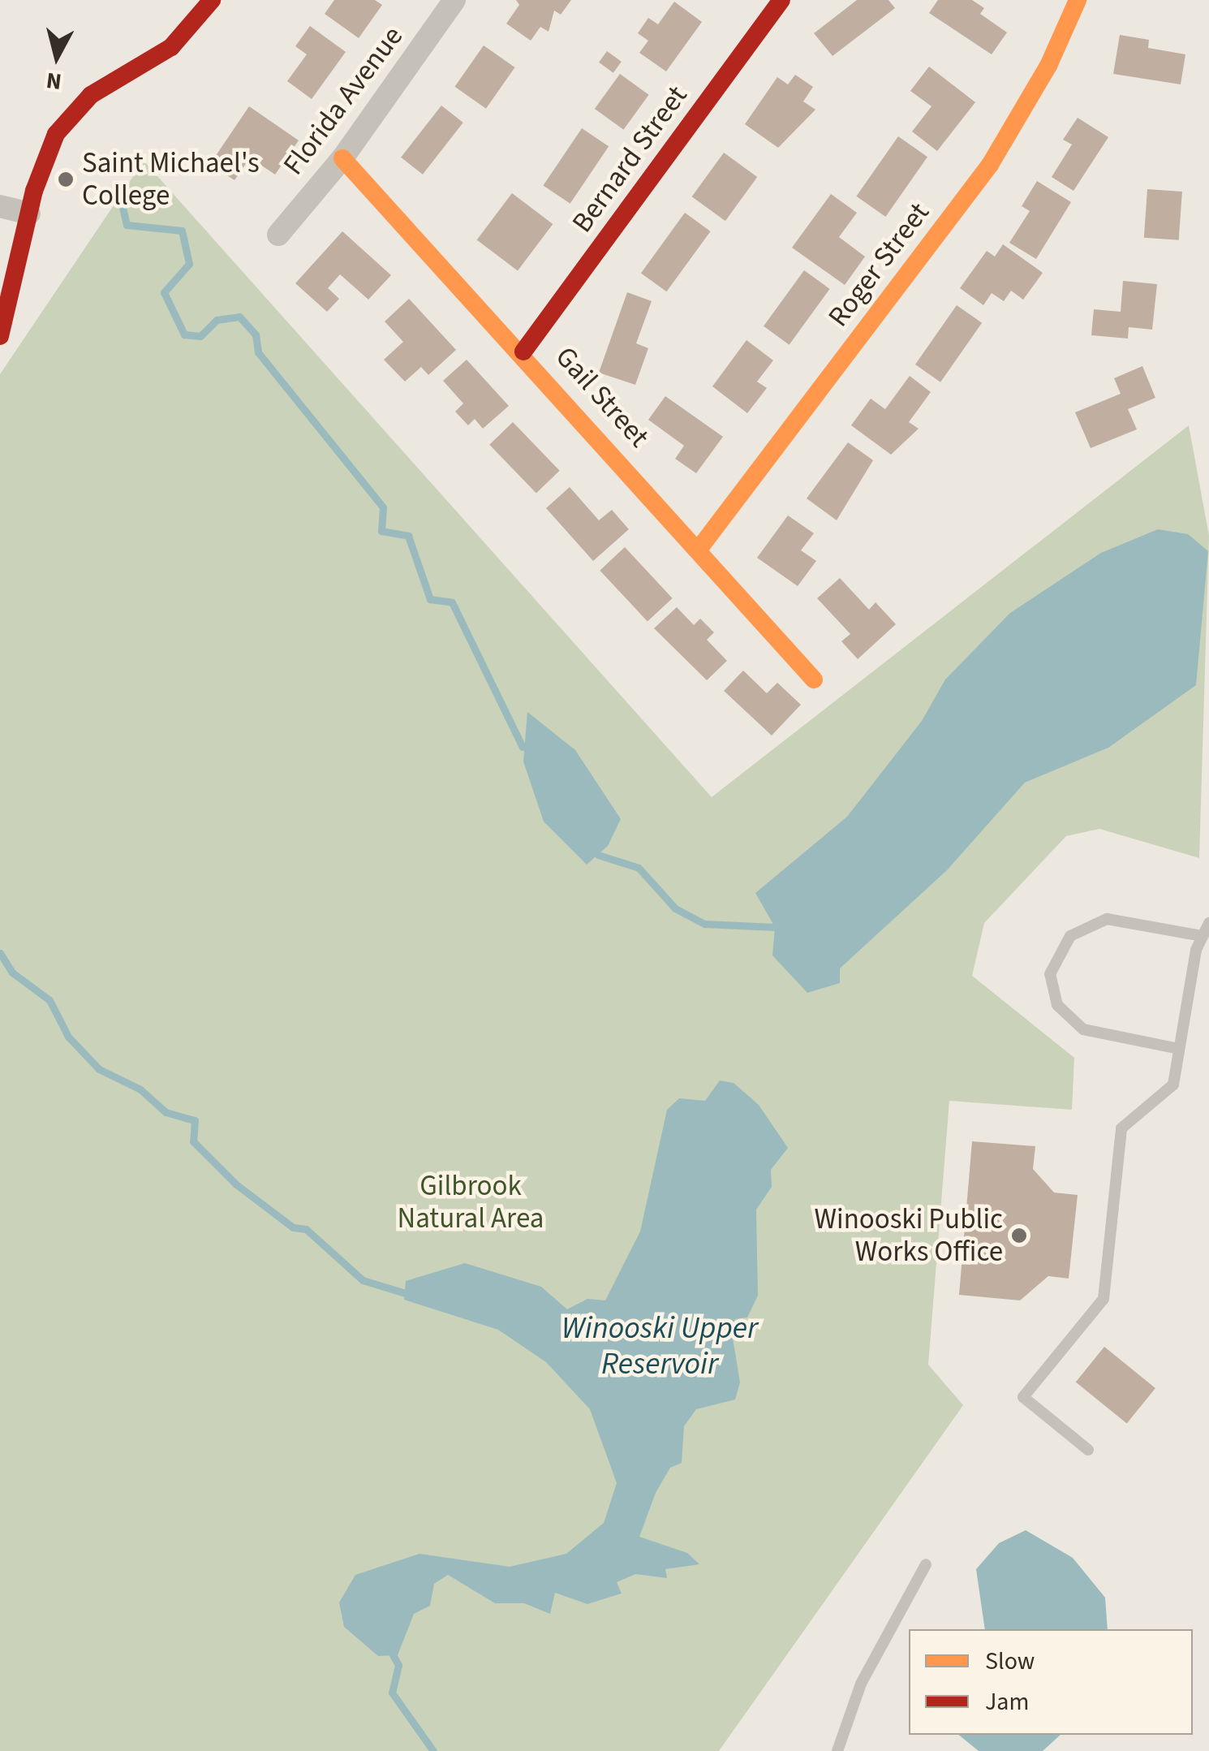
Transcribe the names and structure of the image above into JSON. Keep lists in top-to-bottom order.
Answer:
{
  "streets": {
    "street": [
      "Florida Avenue",
      "Bernard Street",
      "Roger Street",
      "Gail Street"
    ]
  },
  "crossings": [
    ["Florida Avenue", "Gail Street"],
    ["Bernard Street", "Gail Street"],
    ["Roger Street", "Gail Street"]
  ],
  "water": ["Winooski Upper Reservoir"],
  "parks": ["Gilbrook Natural Area"],
  "places": ["Saint Michael's College", "Winooski Public Works Office"],
  "legend": ["Slow", "Jam"],
  "north": "bottom"
}
